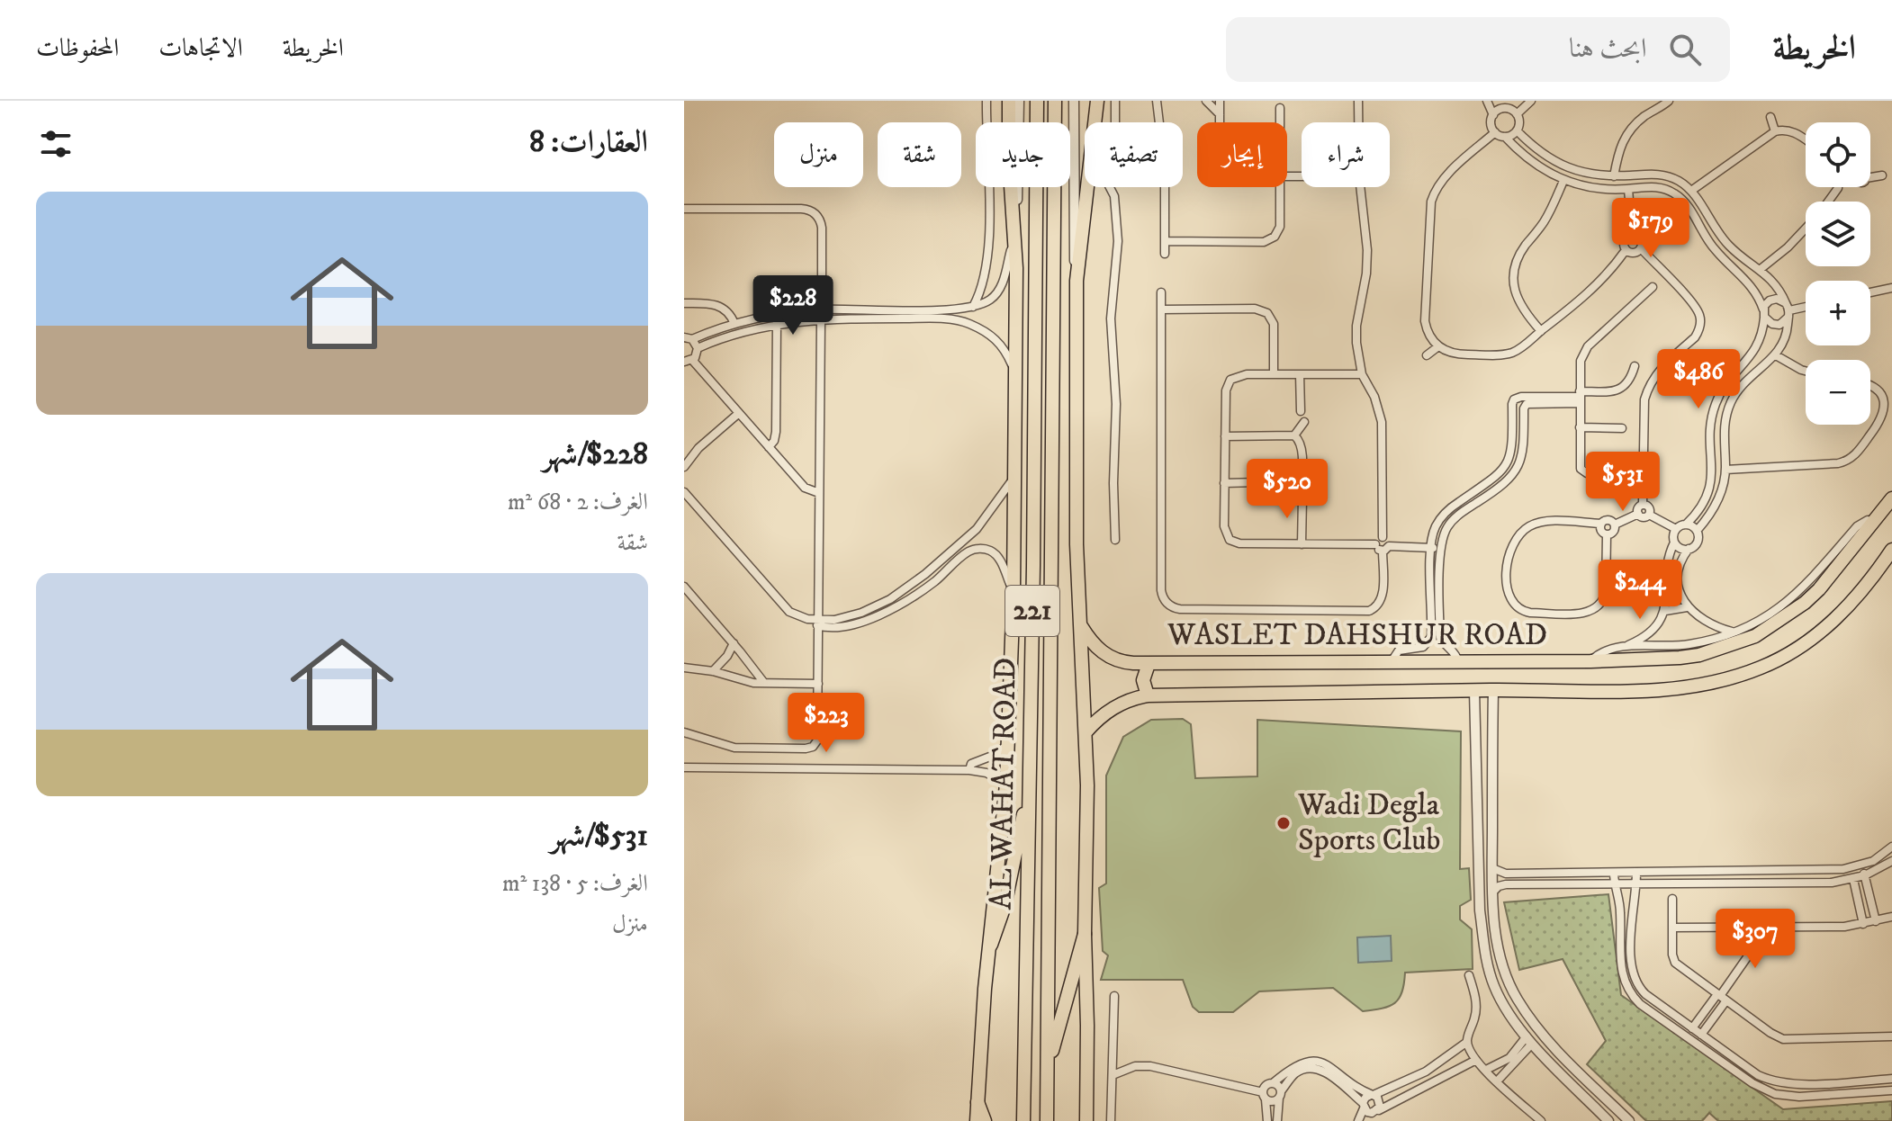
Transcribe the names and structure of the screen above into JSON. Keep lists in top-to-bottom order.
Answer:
{
  "streets": {
    "main road": ["221", "WASLET DAHSHUR ROAD", "AL WAHAT ROAD"]
  },
  "places": ["Wadi Degla Sports Club"],
  "page": {
    "header": "الخريطة",
    "search": "ابحث هنا",
    "nav": ["الخريطة", "الاتجاهات", "المحفوظات"],
    "heading": "العقارات: 8",
    "map_buttons": ["+", "−"],
    "chip": [
      "شراء",
      "إيجار",
      "تصفية",
      "جديد",
      "شقة",
      "منزل"
    ],
    "list": [
      {
        "name": "$228/شهر",
        "note": "الغرف: 2 · 68 m² · شقة"
      },
      {
        "name": "$531/شهر",
        "note": "الغرف: 5 · 138 m² · منزل"
      }
    ],
    "price": [
      "$179",
      "$228",
      "$486",
      "$531",
      "$520",
      "$244",
      "$223",
      "$307"
    ]
  }
}
